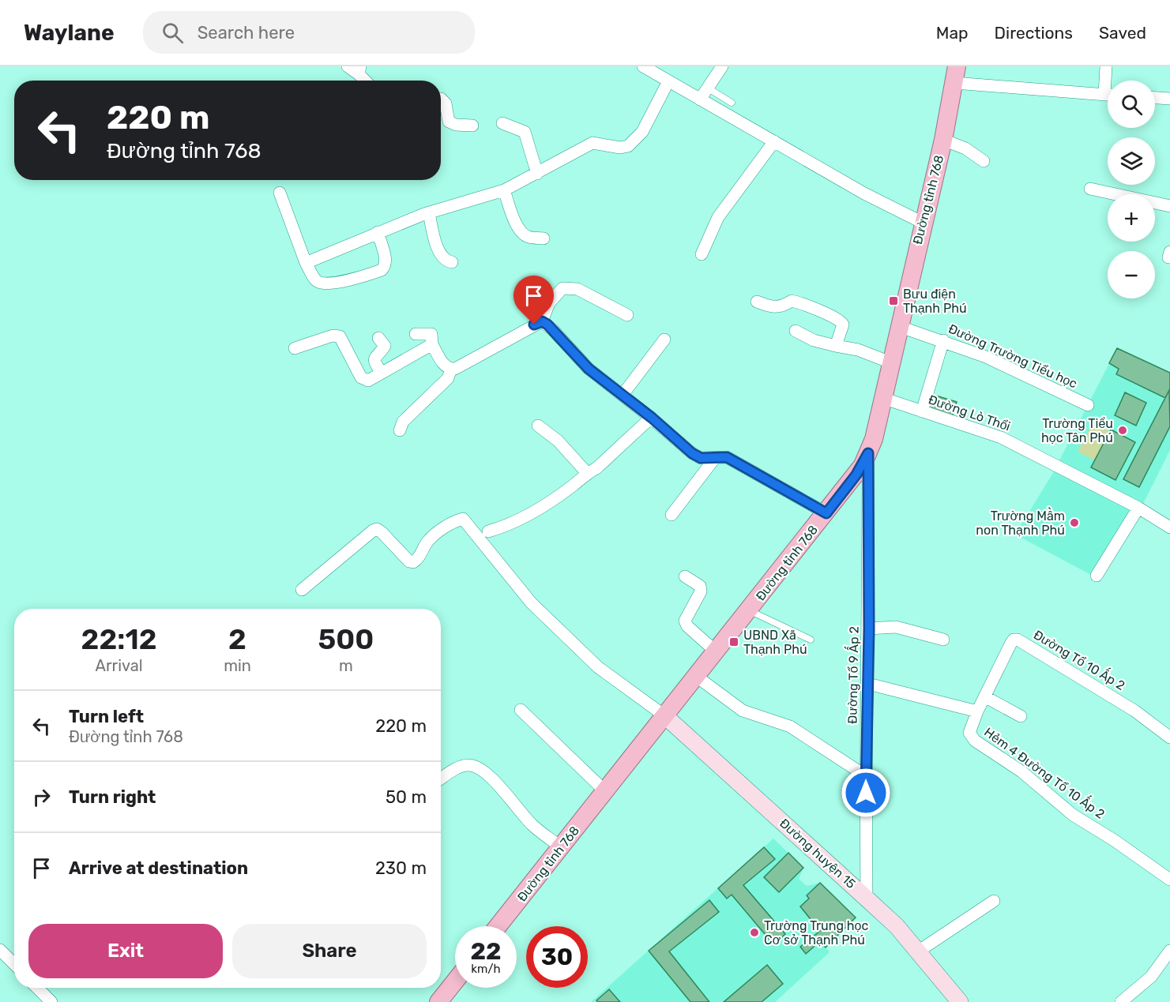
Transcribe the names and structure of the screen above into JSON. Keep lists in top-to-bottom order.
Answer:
{
  "streets": {
    "main road": ["Đường tỉnh 768"],
    "street": [
      "Đường Trường Tiểu học",
      "Đường Lò Thổi",
      "Đường Tổ 10 Ấp 2",
      "Đường Tổ 9 Ấp 2",
      "Hẻm 4 Đường Tổ 10 Ấp 2",
      "Đường huyện 15"
    ]
  },
  "crossings": [
    ["Đường tỉnh 768", "Đường Trường Tiểu học"],
    ["Đường tỉnh 768", "Đường Lò Thổi"],
    ["Đường tỉnh 768", "Đường Tổ 9 Ấp 2"],
    ["Đường tỉnh 768", "Đường huyện 15"],
    ["Đường Tổ 10 Ấp 2", "Hẻm 4 Đường Tổ 10 Ấp 2"],
    ["Đường Tổ 9 Ấp 2", "Đường huyện 15"]
  ],
  "places": {
    "transit": ["Bưu điện Thạnh Phú", "UBND Xã Thạnh Phú"],
    "other": ["Trường Tiểu học Tân Phú", "Trường Mầm non Thạnh Phú", "Trường Trung học Cơ sở Thạnh Phú"]
  },
  "page": {
    "header": "Waylane",
    "search": "Search here",
    "nav": ["Map", "Directions", "Saved"],
    "map_buttons": ["+", "−"],
    "turn": ["220 m", "Đường tỉnh 768"],
    "eta": [
      "22:12",
      "Arrival",
      "2",
      "min",
      "500",
      "m"
    ],
    "list": [
      {
        "name": "Turn left",
        "note": "Đường tỉnh 768",
        "value": "220 m"
      },
      {
        "name": "Turn right",
        "value": "50 m"
      },
      {
        "name": "Arrive at destination",
        "value": "230 m"
      }
    ],
    "buttons": ["Exit", "Share"],
    "speed": "22 km/h",
    "limit": "30"
  }
}
